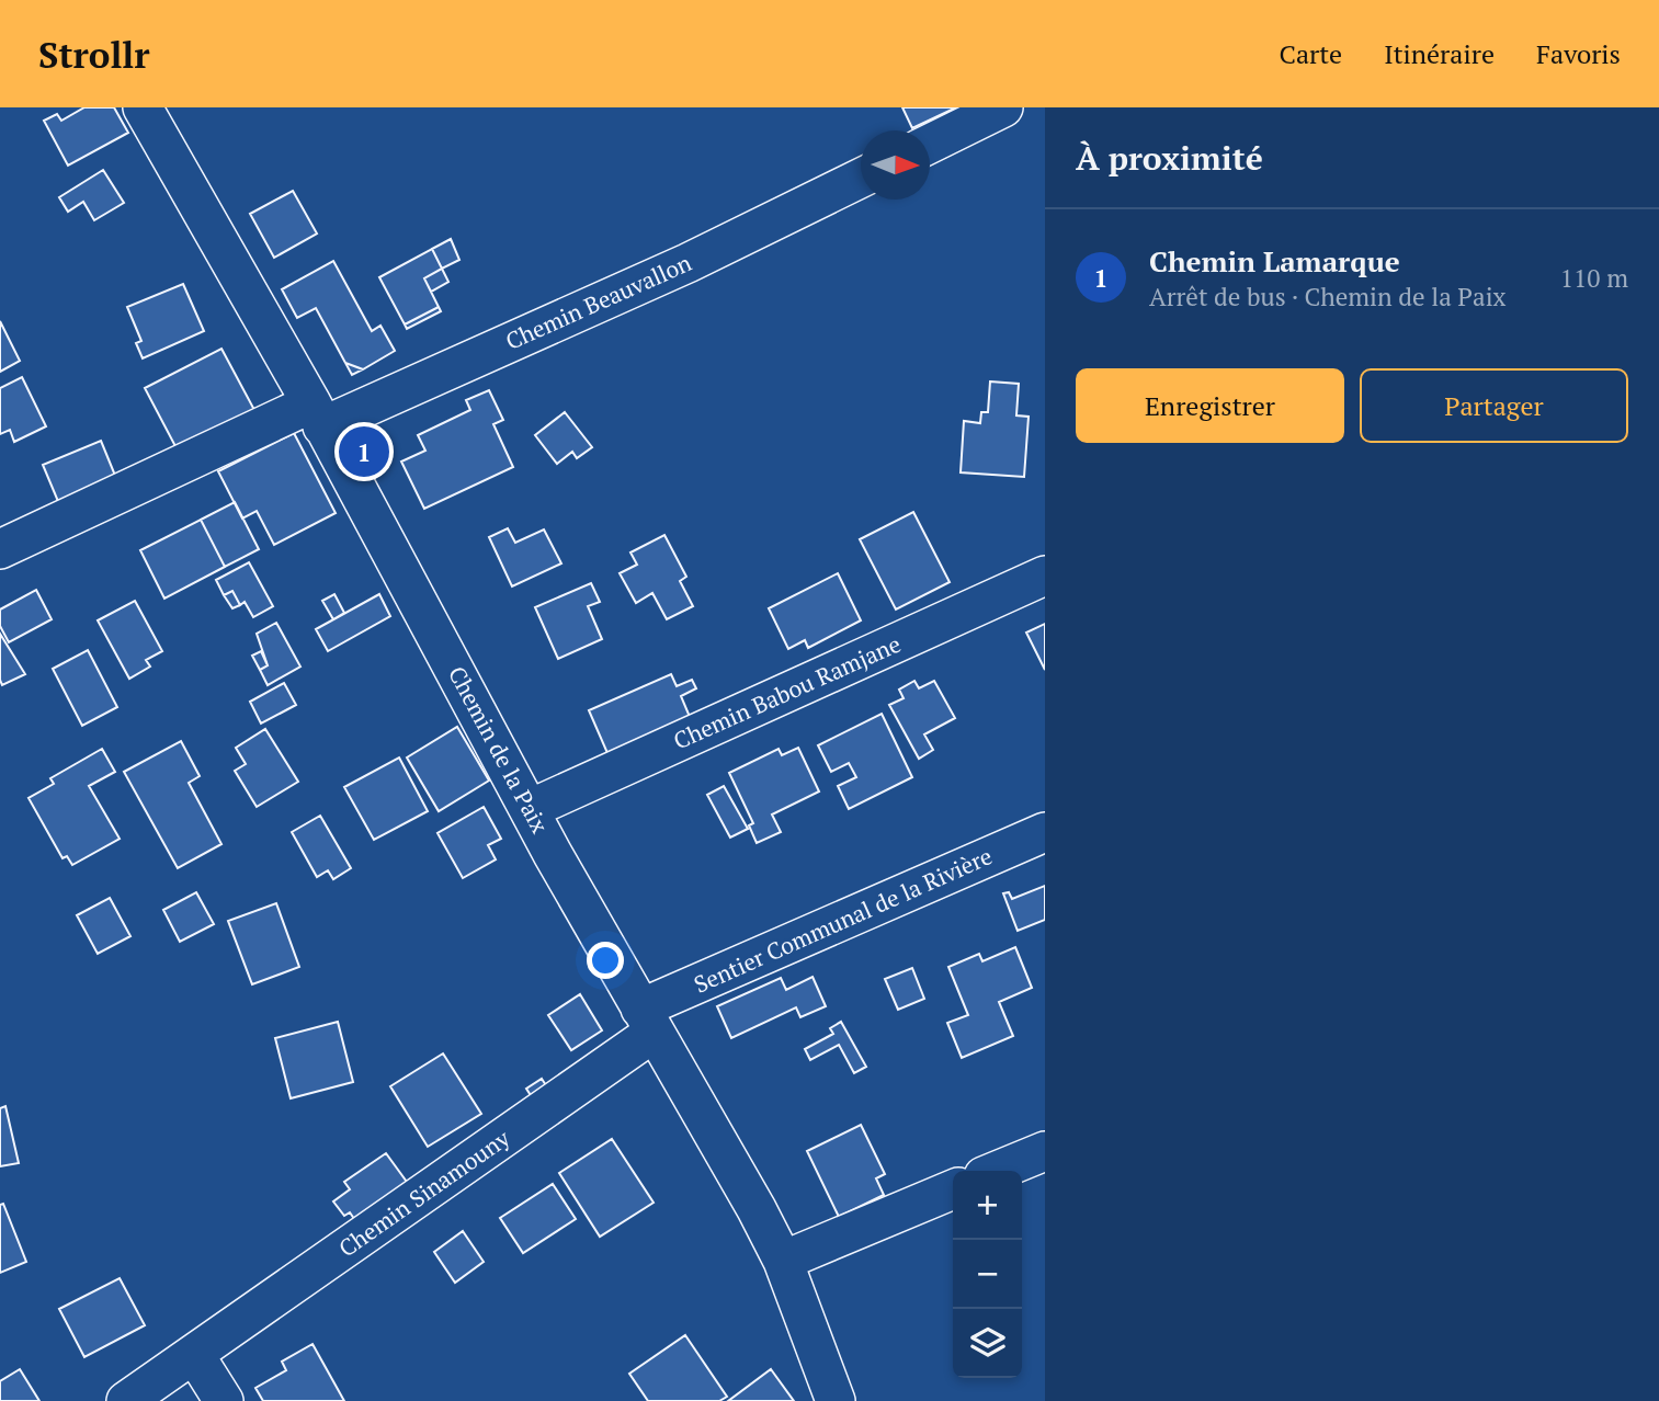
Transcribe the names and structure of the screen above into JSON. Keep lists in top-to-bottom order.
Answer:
{
  "streets": {
    "street": [
      "Chemin Beauvallon",
      "Chemin Babou Ramjane",
      "Chemin de la Paix",
      "Sentier Communal de la Rivière",
      "Chemin Sinamouny"
    ]
  },
  "crossings": [
    ["Chemin Beauvallon", "Chemin de la Paix"],
    ["Chemin Babou Ramjane", "Chemin de la Paix"],
    ["Chemin de la Paix", "Sentier Communal de la Rivière"],
    ["Chemin de la Paix", "Chemin Sinamouny"],
    ["Sentier Communal de la Rivière", "Chemin Sinamouny"]
  ],
  "north": "right",
  "page": {
    "header": "Strollr",
    "nav": ["Carte", "Itinéraire", "Favoris"],
    "heading": "À proximité",
    "list": [
      {
        "mark": "1",
        "name": "Chemin Lamarque",
        "note": "Arrêt de bus · Chemin de la Paix",
        "value": "110 m"
      }
    ],
    "buttons": ["Enregistrer", "Partager"],
    "pins": "1",
    "map_buttons": ["+", "−"]
  }
}
